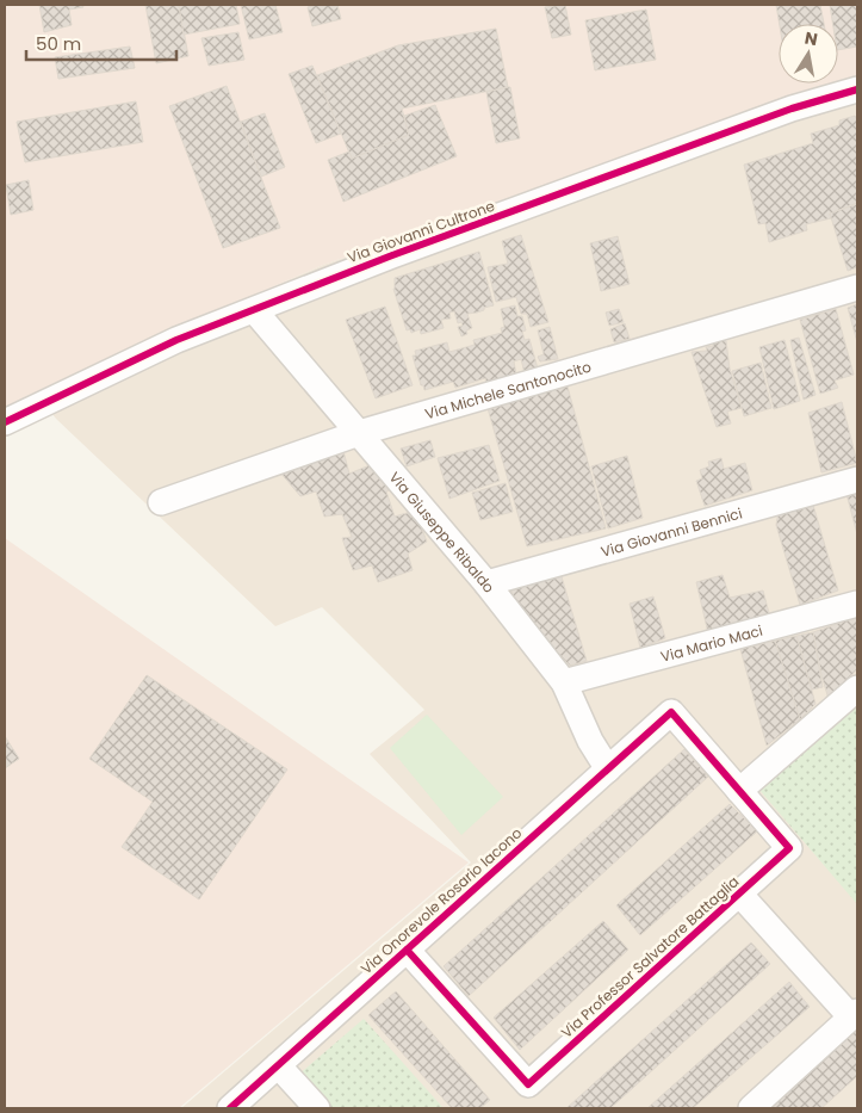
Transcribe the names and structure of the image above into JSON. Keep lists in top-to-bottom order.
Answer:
{
  "streets": {
    "street": [
      "Via Giovanni Cultrone",
      "Via Michele Santonocito",
      "Via Giovanni Bennici",
      "Via Giuseppe Ribaldo",
      "Via Mario Maci",
      "Via Onorevole Rosario Iacono",
      "Via Professor Salvatore Battaglia"
    ]
  },
  "crossings": [
    ["Via Giovanni Cultrone", "Via Giuseppe Ribaldo"],
    ["Via Michele Santonocito", "Via Giuseppe Ribaldo"],
    ["Via Giovanni Bennici", "Via Giuseppe Ribaldo"],
    ["Via Giuseppe Ribaldo", "Via Mario Maci"],
    ["Via Giuseppe Ribaldo", "Via Onorevole Rosario Iacono"],
    ["Via Onorevole Rosario Iacono", "Via Professor Salvatore Battaglia"]
  ],
  "scale_bar": "50 m",
  "north": "top"
}
